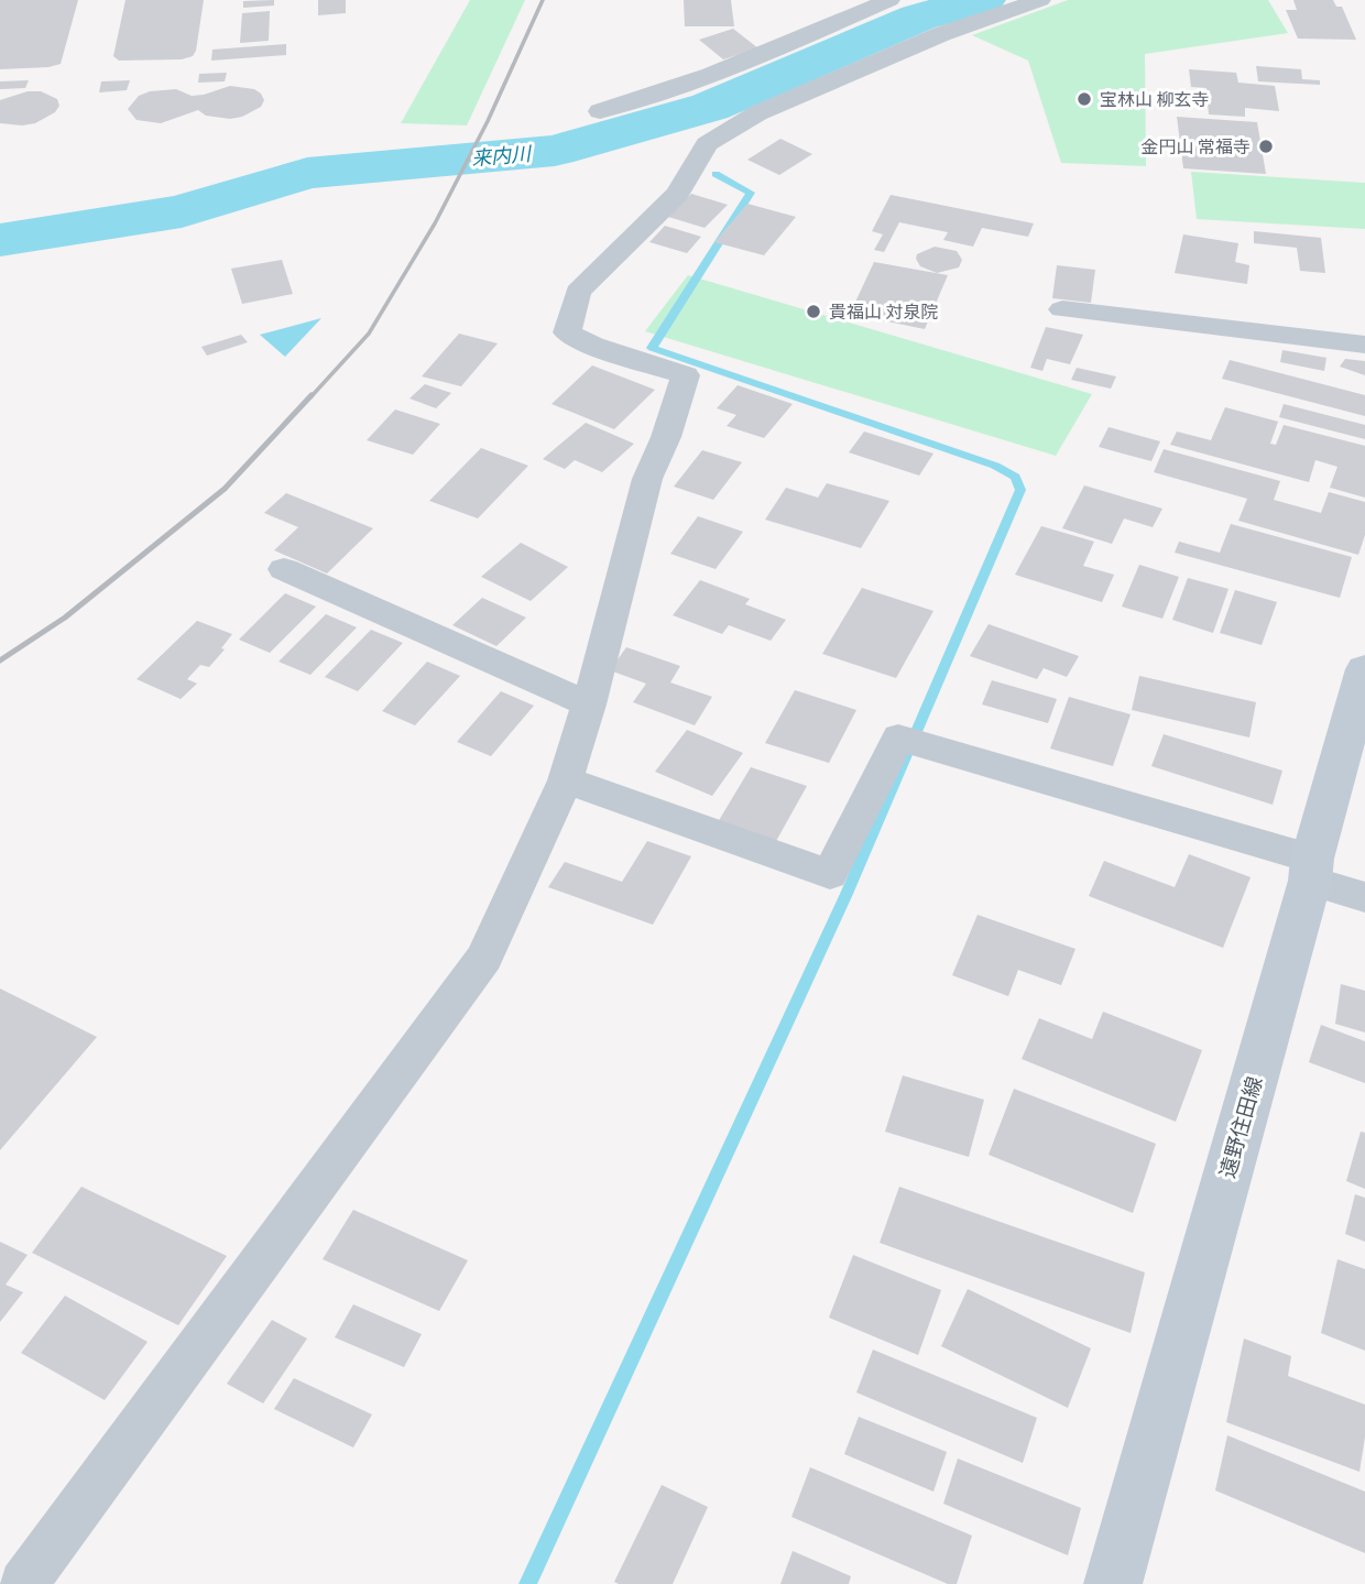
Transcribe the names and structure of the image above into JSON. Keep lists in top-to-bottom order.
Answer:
{
  "streets": {
    "main road": ["遠野住田線"]
  },
  "water": ["来内川"],
  "places": ["宝林山 柳玄寺", "金円山 常福寺", "貴福山 対泉院"]
}
